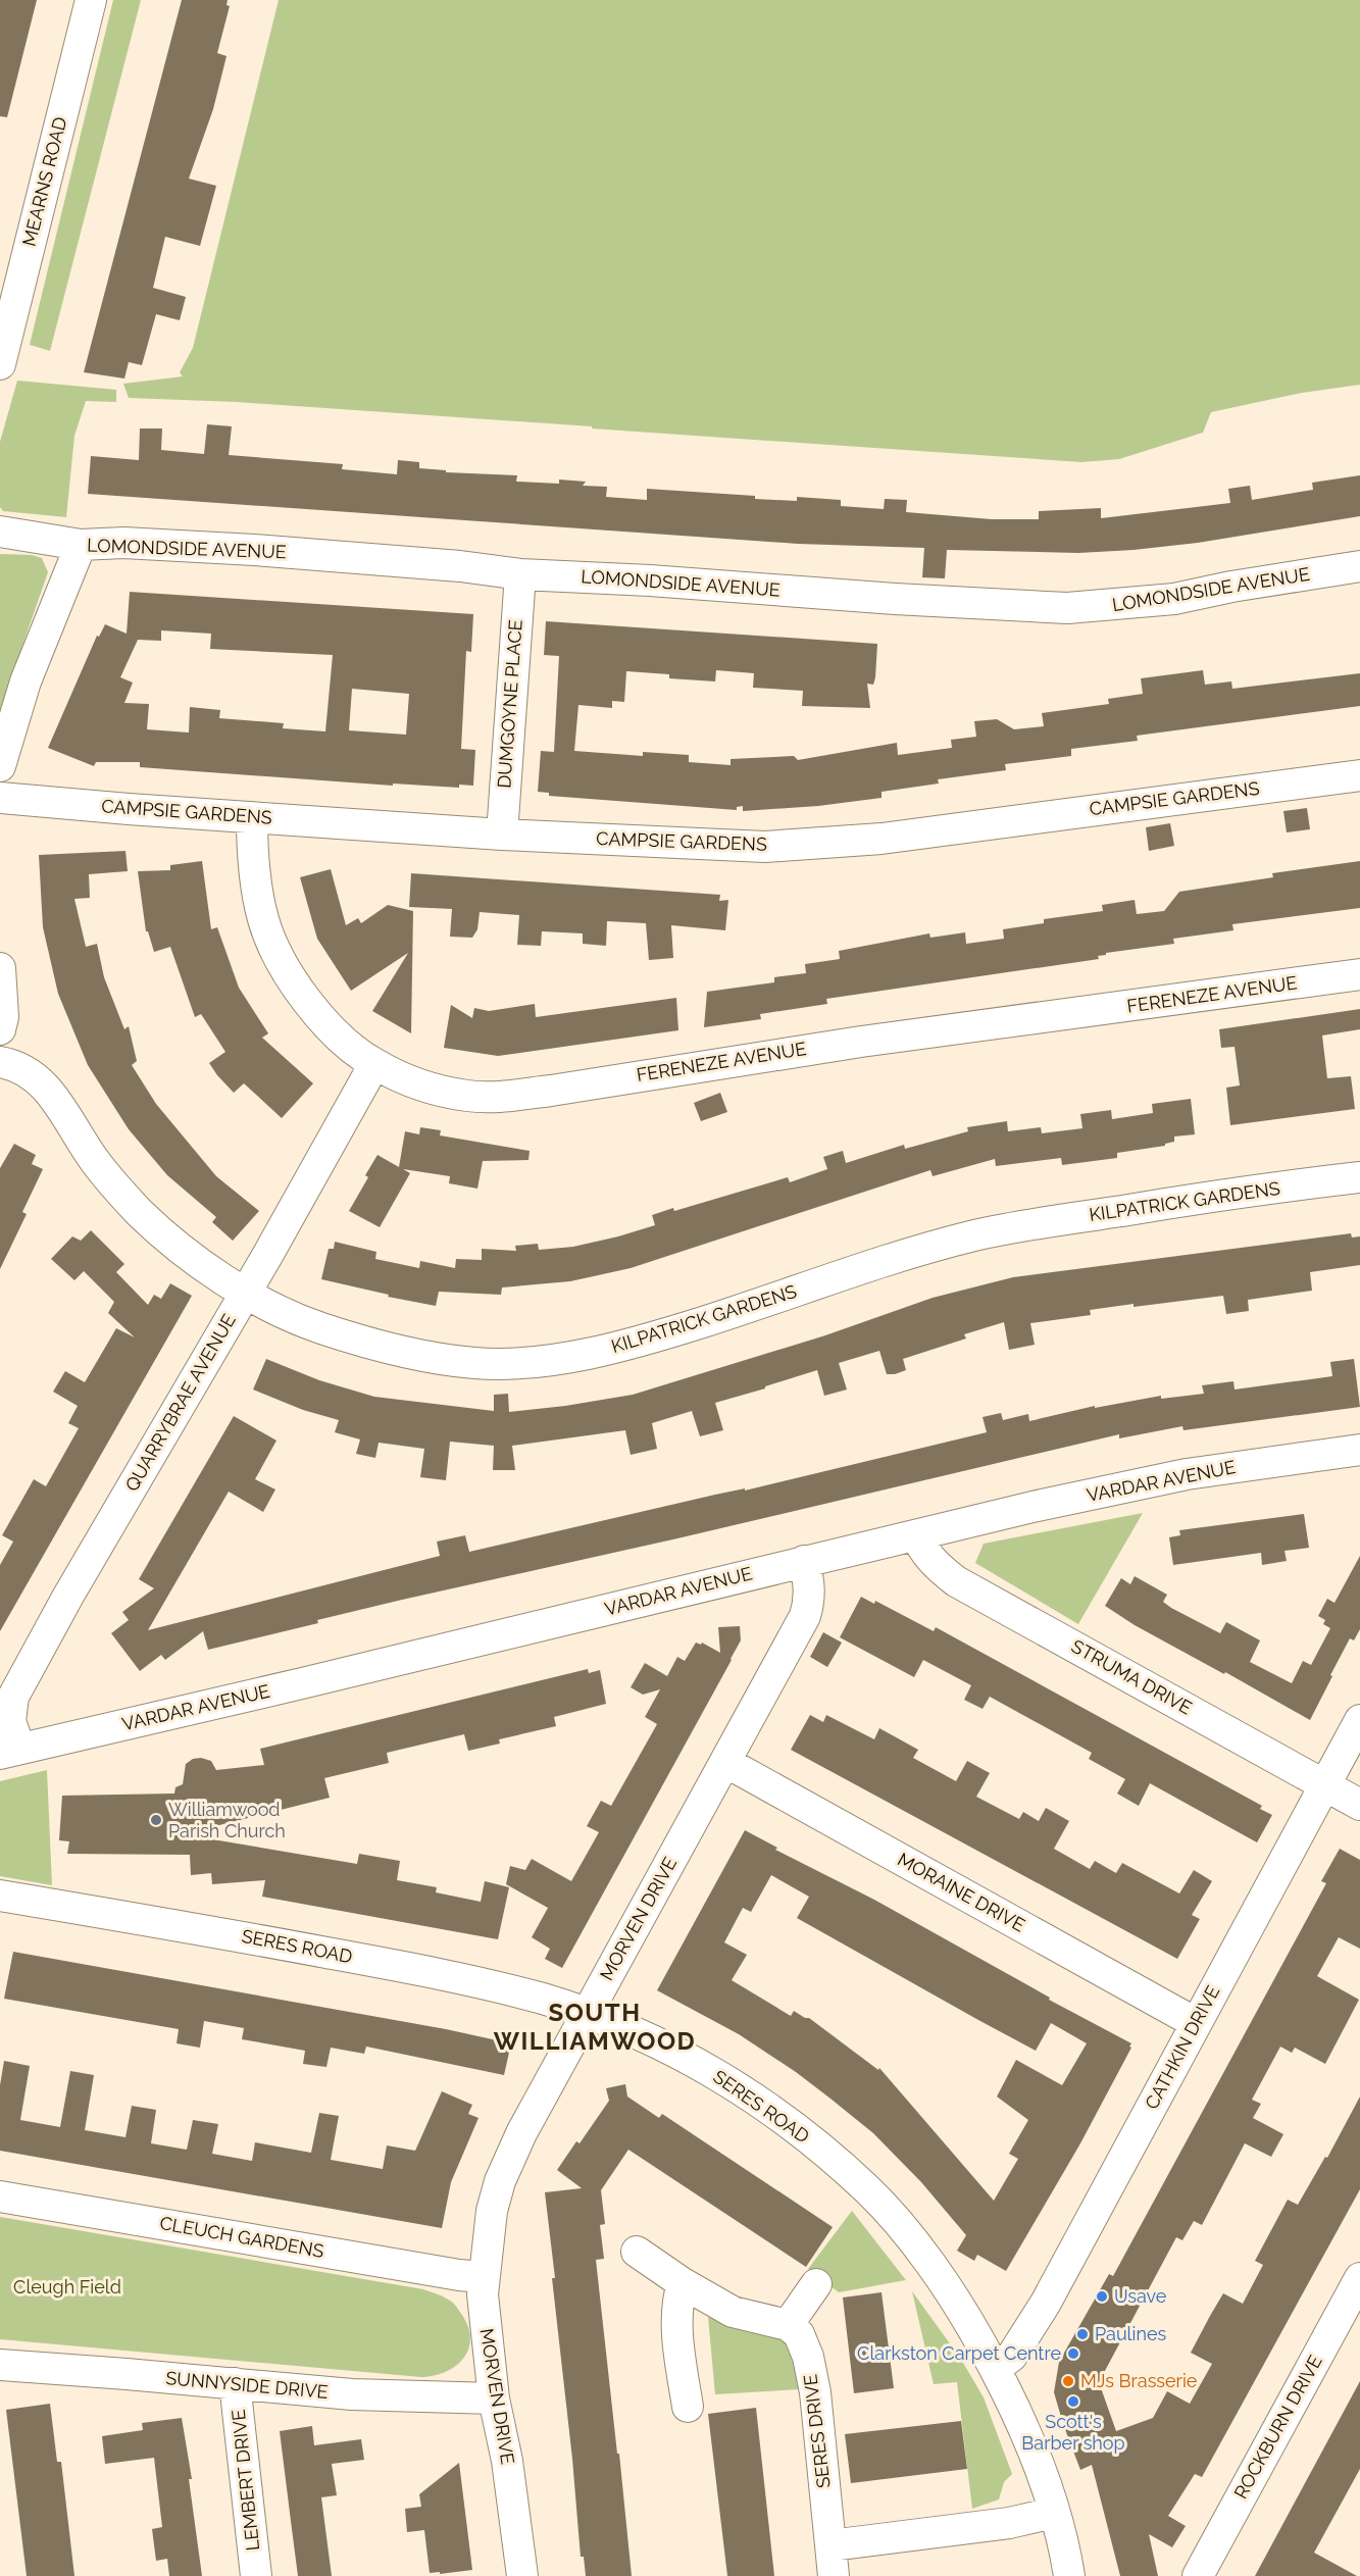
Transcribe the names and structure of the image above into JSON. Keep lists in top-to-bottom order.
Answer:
{
  "streets": {
    "street": [
      "MEARNS ROAD",
      "LOMONDSIDE AVENUE",
      "DUMGOYNE PLACE",
      "CAMPSIE GARDENS",
      "FERENEZE AVENUE",
      "KILPATRICK GARDENS",
      "QUARRYBRAE AVENUE",
      "VARDAR AVENUE",
      "STRUMA DRIVE",
      "MORAINE DRIVE",
      "MORVEN DRIVE",
      "SERES ROAD",
      "CATHKIN DRIVE",
      "CLEUCH GARDENS",
      "SUNNYSIDE DRIVE",
      "ROCKBURN DRIVE",
      "SERES DRIVE",
      "LEMBERT DRIVE"
    ]
  },
  "crossings": [
    ["LOMONDSIDE AVENUE", "DUMGOYNE PLACE"],
    ["DUMGOYNE PLACE", "CAMPSIE GARDENS"],
    ["CAMPSIE GARDENS", "FERENEZE AVENUE"],
    ["FERENEZE AVENUE", "QUARRYBRAE AVENUE"],
    ["KILPATRICK GARDENS", "QUARRYBRAE AVENUE"],
    ["QUARRYBRAE AVENUE", "VARDAR AVENUE"],
    ["VARDAR AVENUE", "STRUMA DRIVE"],
    ["VARDAR AVENUE", "MORVEN DRIVE"],
    ["STRUMA DRIVE", "CATHKIN DRIVE"],
    ["MORAINE DRIVE", "MORVEN DRIVE"],
    ["MORAINE DRIVE", "CATHKIN DRIVE"],
    ["MORVEN DRIVE", "SERES ROAD"],
    ["MORVEN DRIVE", "CLEUCH GARDENS"],
    ["MORVEN DRIVE", "SUNNYSIDE DRIVE"],
    ["SERES ROAD", "CATHKIN DRIVE"],
    ["SUNNYSIDE DRIVE", "LEMBERT DRIVE"]
  ],
  "districts": ["SOUTH WILLIAMWOOD"],
  "parks": ["Cleugh Field"],
  "places": [
    "Williamwood Parish Church",
    "Usave",
    "Paulines",
    "Clarkston Carpet Centre",
    "MJs Brasserie",
    "Scott's Barber shop"
  ]
}
